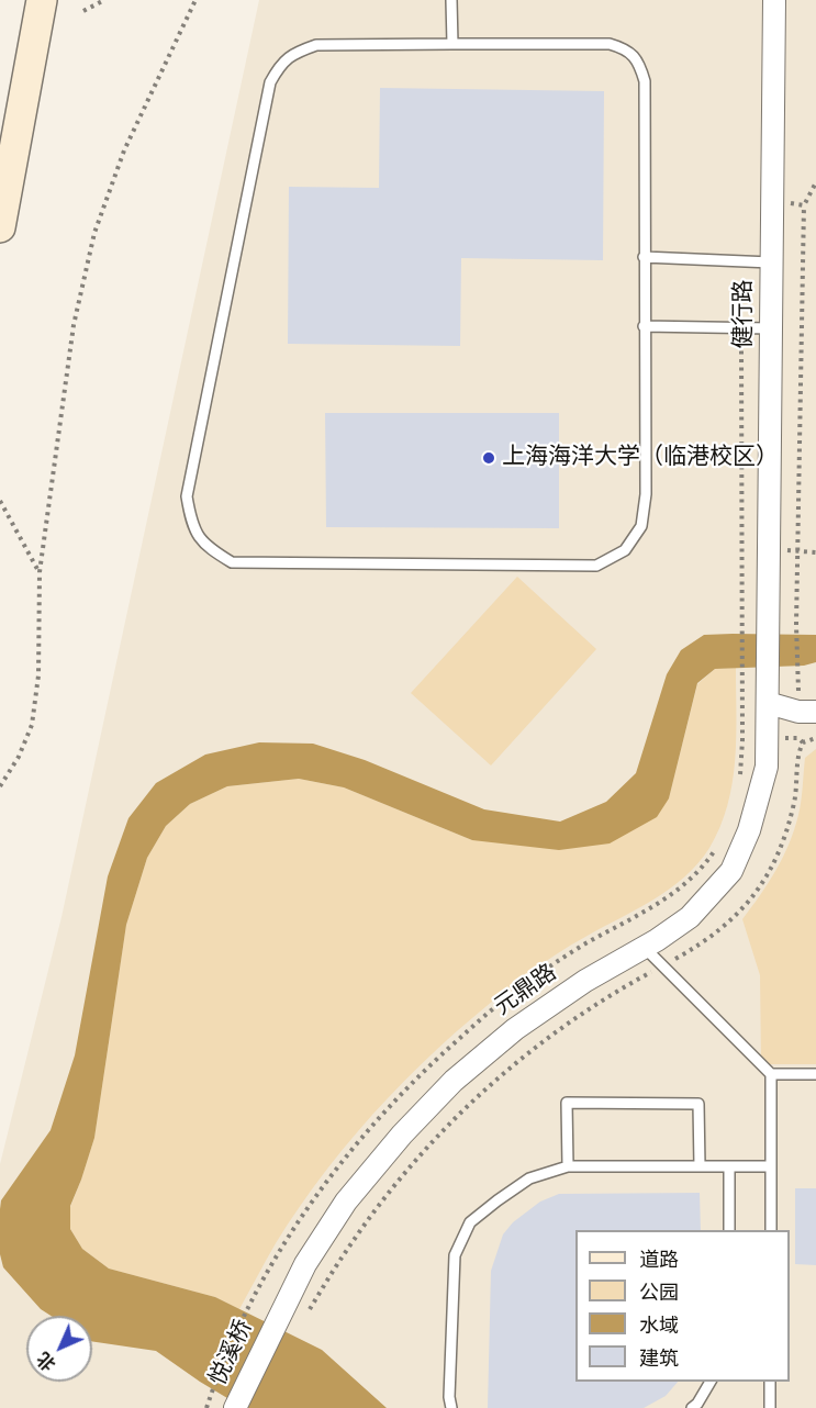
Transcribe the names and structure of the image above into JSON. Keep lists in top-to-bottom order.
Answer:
{
  "streets": {
    "street": ["健行路", "元鼎路", "悦溪桥"]
  },
  "crossings": [
    ["健行路", "元鼎路"],
    ["元鼎路", "悦溪桥"]
  ],
  "places": ["上海海洋大学（临港校区）"],
  "legend": [
    "道路",
    "公园",
    "水域",
    "建筑"
  ],
  "north": "bottom left"
}
